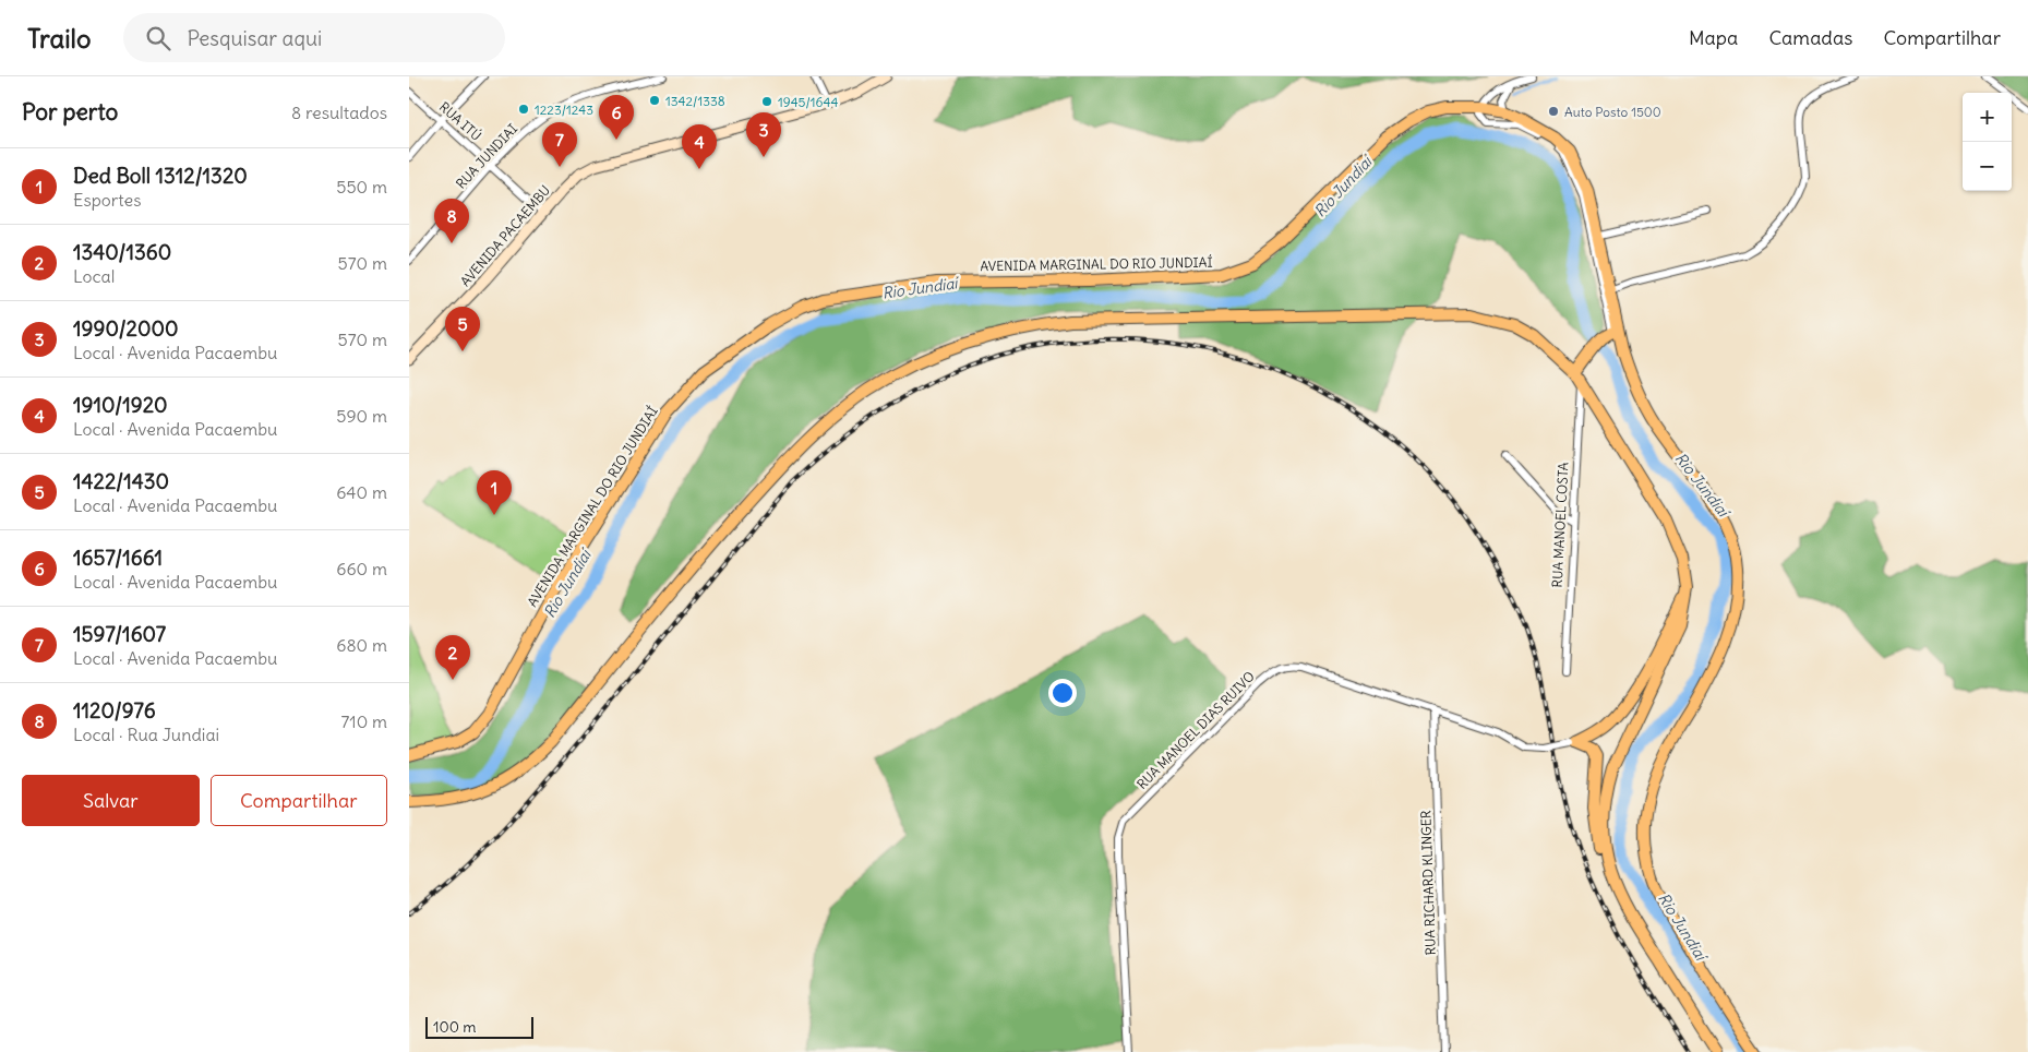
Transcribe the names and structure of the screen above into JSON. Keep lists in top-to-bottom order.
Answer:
{
  "streets": {
    "main road": ["AVENIDA PACAEMBU", "AVENIDA MARGINAL DO RIO JUNDIAÍ"],
    "street": [
      "RUA ITÚ",
      "RUA JUNDIAI",
      "RUA MANOEL COSTA",
      "RUA MANOEL DIAS RUIVO",
      "RUA RICHARD KLINGER"
    ]
  },
  "crossings": [
    ["RUA ITÚ", "RUA JUNDIAI"],
    ["RUA ITÚ", "AVENIDA PACAEMBU"],
    ["RUA MANOEL DIAS RUIVO", "RUA RICHARD KLINGER"]
  ],
  "water": ["Rio Jundiaí"],
  "places": [
    "1342/1338",
    "1945/1644",
    "1223/1243",
    "Auto Posto 1500"
  ],
  "scale_bar": "100 m",
  "page": {
    "header": "Trailo",
    "search": "Pesquisar aqui",
    "nav": ["Mapa", "Camadas", "Compartilhar"],
    "heading": ["Por perto", "8 resultados"],
    "map_buttons": ["+", "−"],
    "pins": [
      "6",
      "3",
      "7",
      "4",
      "8",
      "5",
      "1",
      "2"
    ],
    "list": [
      {
        "mark": "1",
        "name": "Ded Boll 1312/1320",
        "note": "Esportes",
        "value": "550 m"
      },
      {
        "mark": "2",
        "name": "1340/1360",
        "note": "Local",
        "value": "570 m"
      },
      {
        "mark": "3",
        "name": "1990/2000",
        "note": "Local · Avenida Pacaembu",
        "value": "570 m"
      },
      {
        "mark": "4",
        "name": "1910/1920",
        "note": "Local · Avenida Pacaembu",
        "value": "590 m"
      },
      {
        "mark": "5",
        "name": "1422/1430",
        "note": "Local · Avenida Pacaembu",
        "value": "640 m"
      },
      {
        "mark": "6",
        "name": "1657/1661",
        "note": "Local · Avenida Pacaembu",
        "value": "660 m"
      },
      {
        "mark": "7",
        "name": "1597/1607",
        "note": "Local · Avenida Pacaembu",
        "value": "680 m"
      },
      {
        "mark": "8",
        "name": "1120/976",
        "note": "Local · Rua Jundiai",
        "value": "710 m"
      }
    ],
    "buttons": ["Salvar", "Compartilhar"],
    "scale": "100 m"
  }
}
